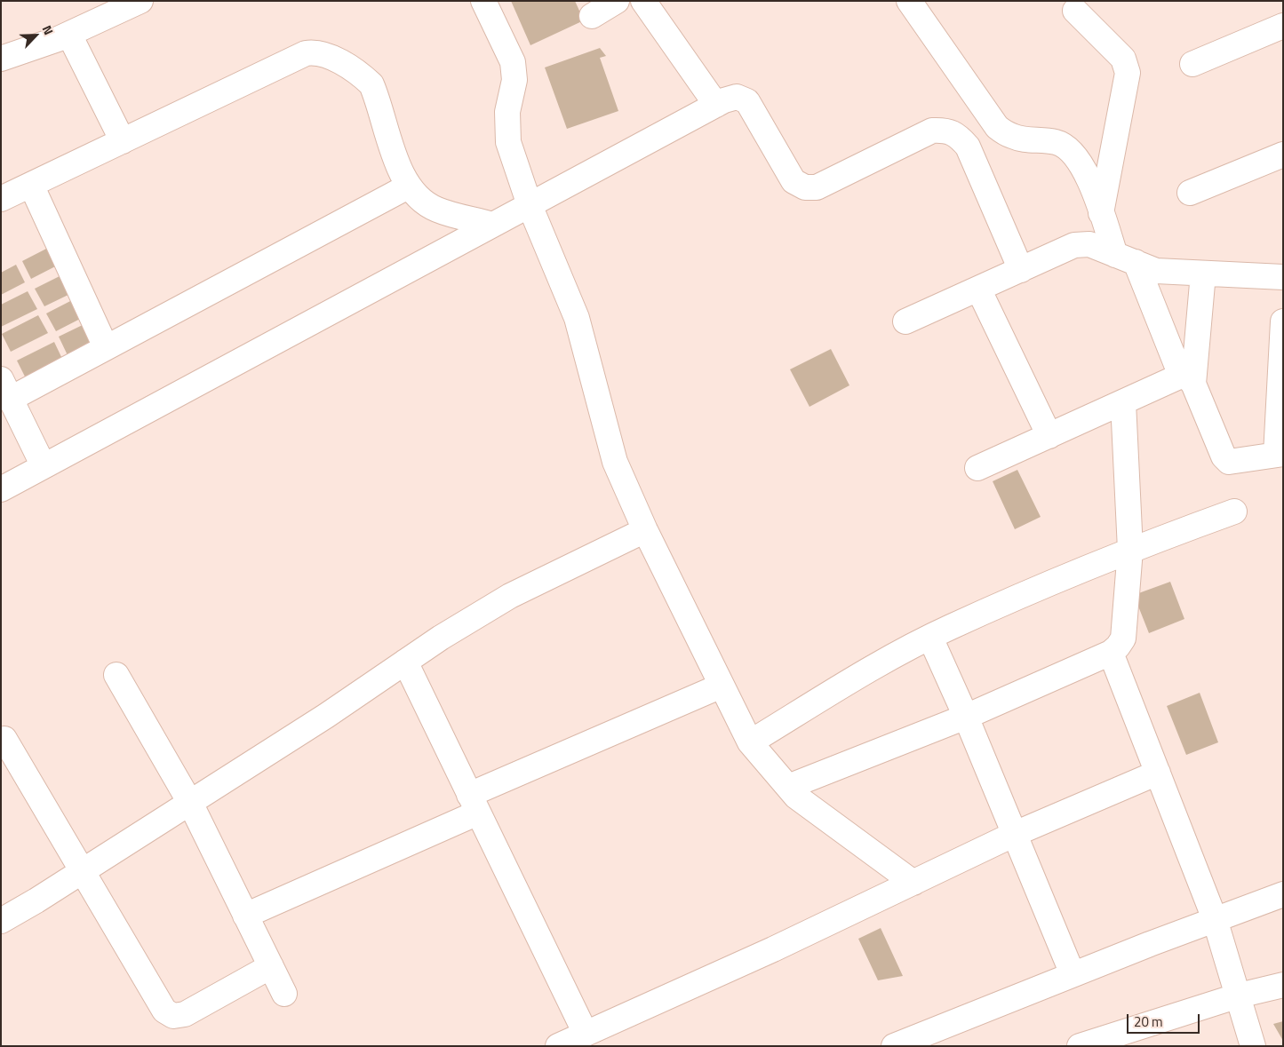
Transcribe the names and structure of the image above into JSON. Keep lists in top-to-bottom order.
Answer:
{
  "scale_bar": "20 m",
  "north": "top right"
}
